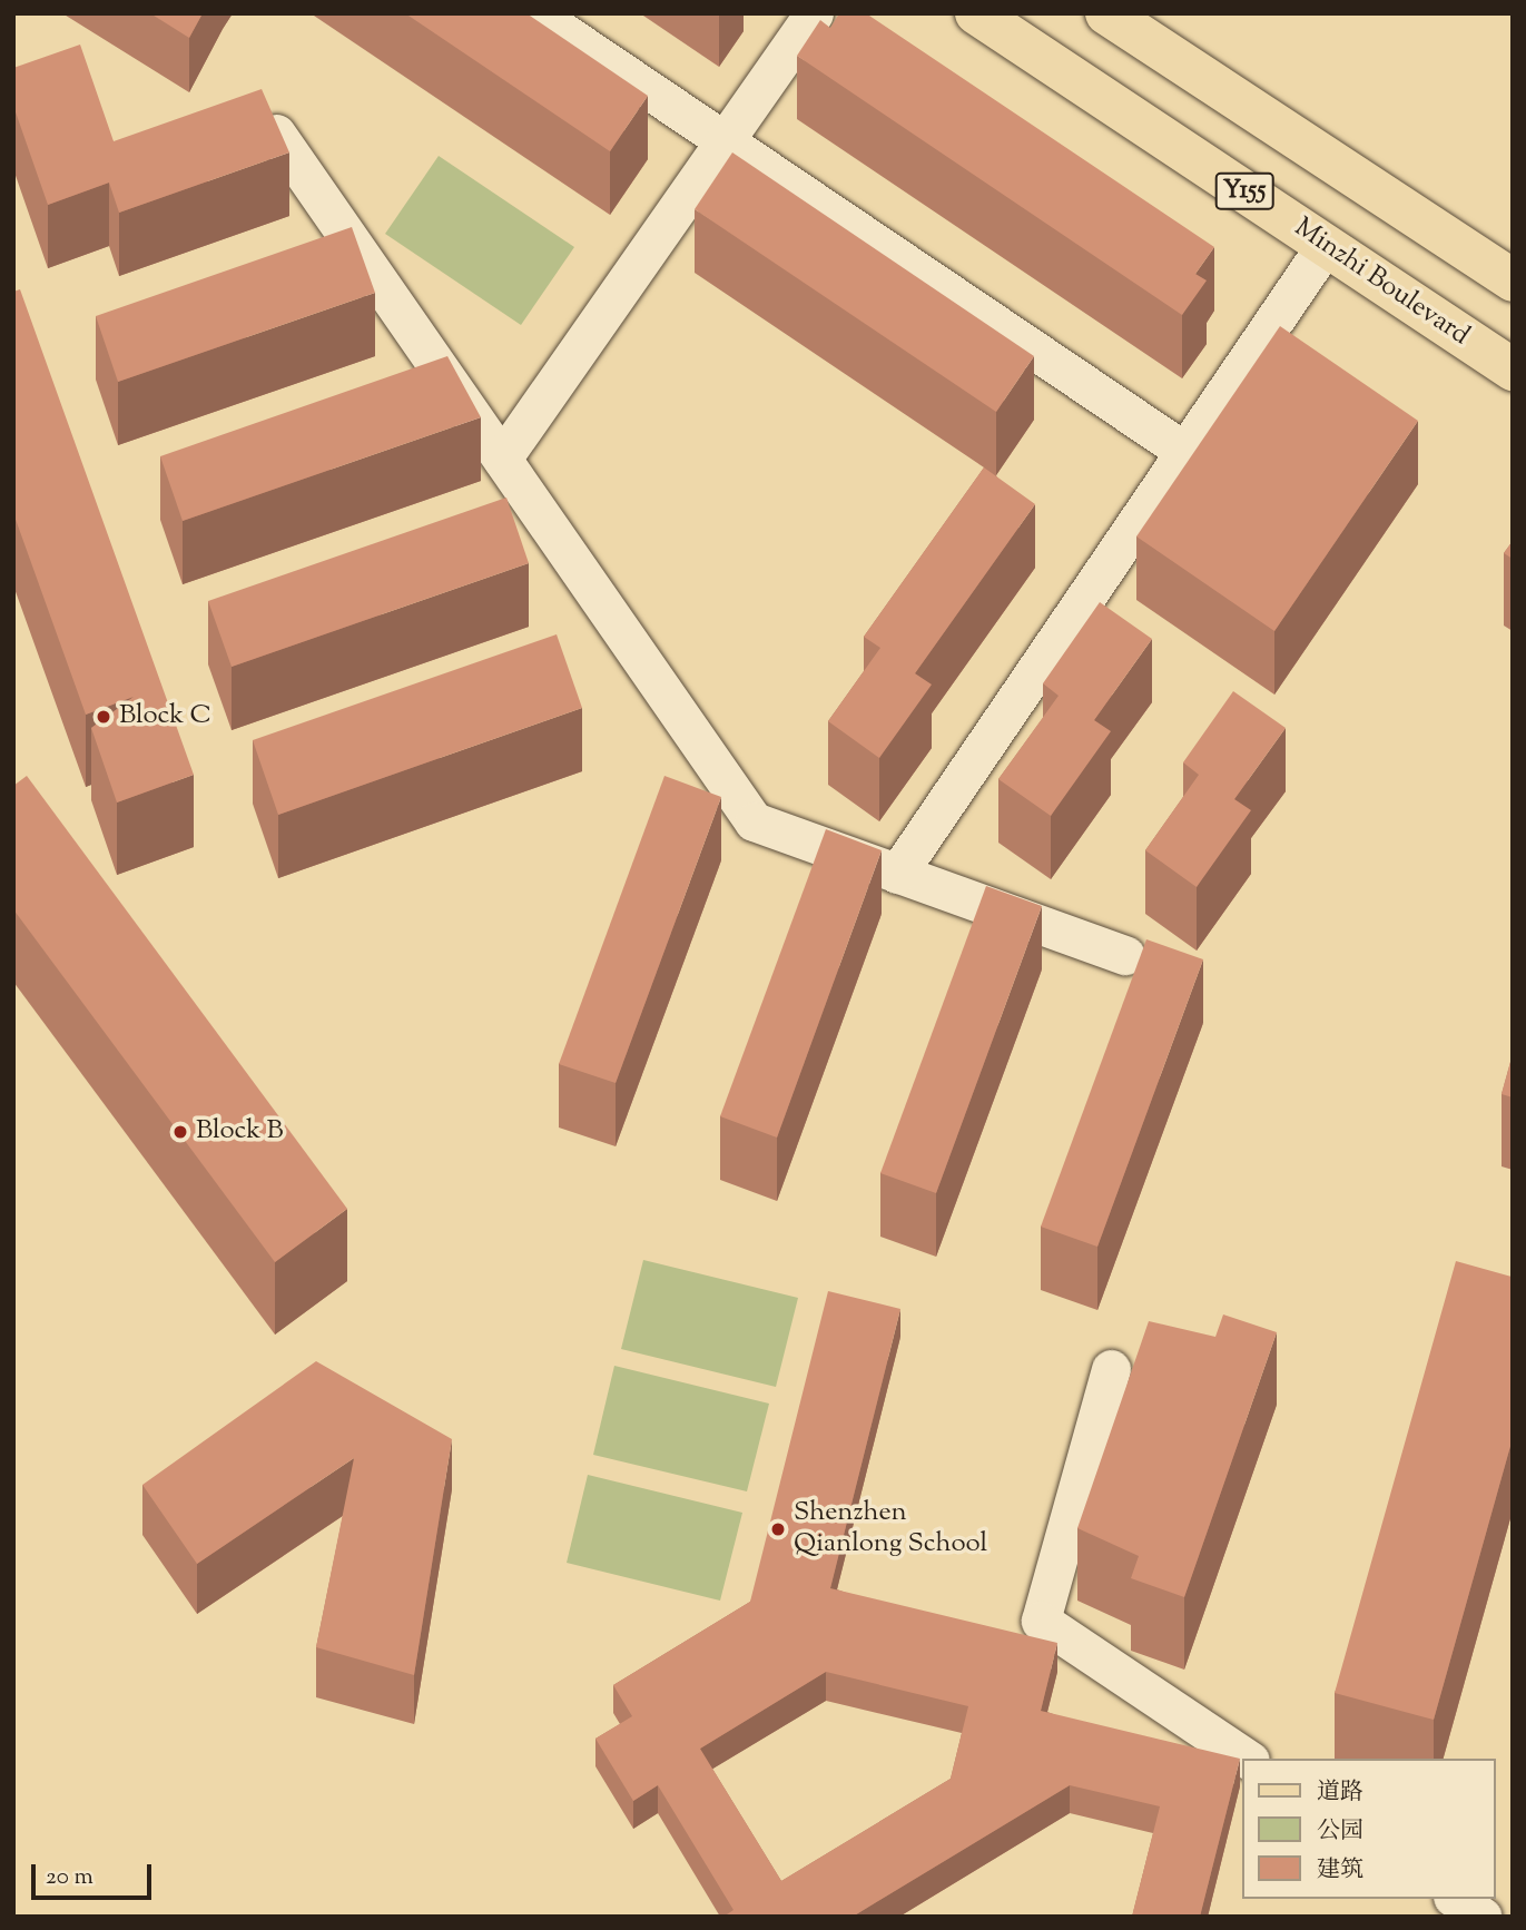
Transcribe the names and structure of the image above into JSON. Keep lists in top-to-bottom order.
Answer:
{
  "streets": {
    "main road": ["Y155", "Minzhi Boulevard"]
  },
  "places": ["Block C", "Block B", "Shenzhen Qianlong School"],
  "legend": ["道路", "公园", "建筑"],
  "scale_bar": "20 m"
}
